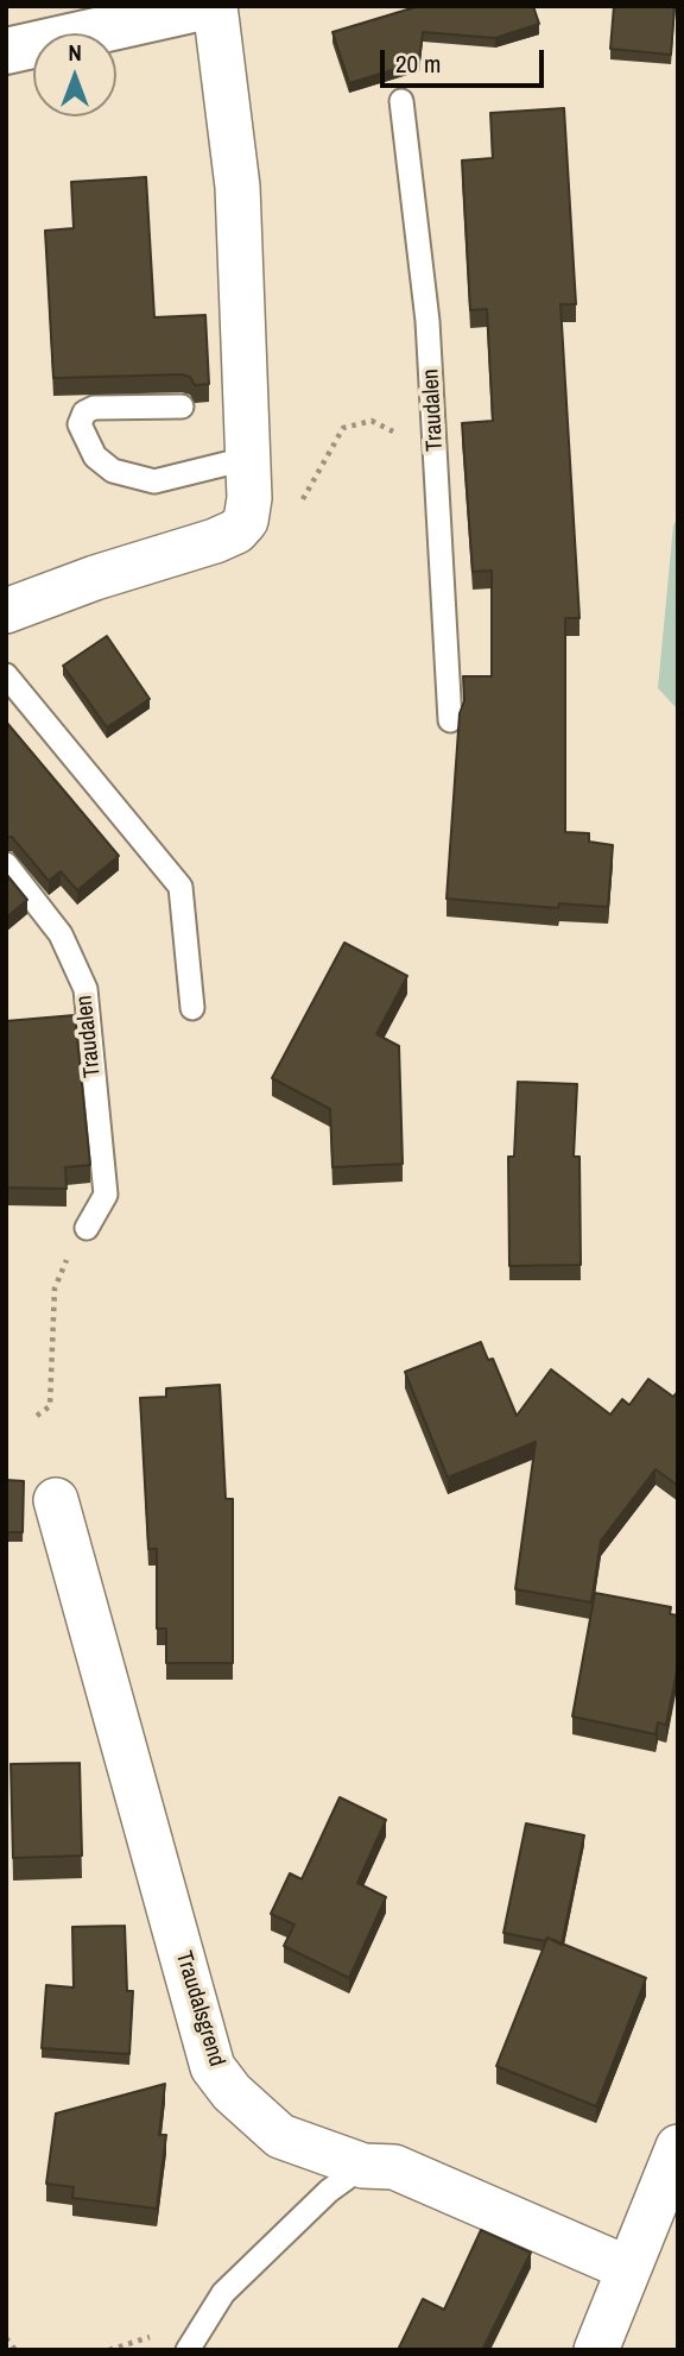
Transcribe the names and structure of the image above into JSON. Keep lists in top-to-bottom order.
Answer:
{
  "streets": {
    "street": ["Traudalsgrend"],
    "lane": ["Traudalen"]
  },
  "scale_bar": "20 m",
  "north": "top"
}
